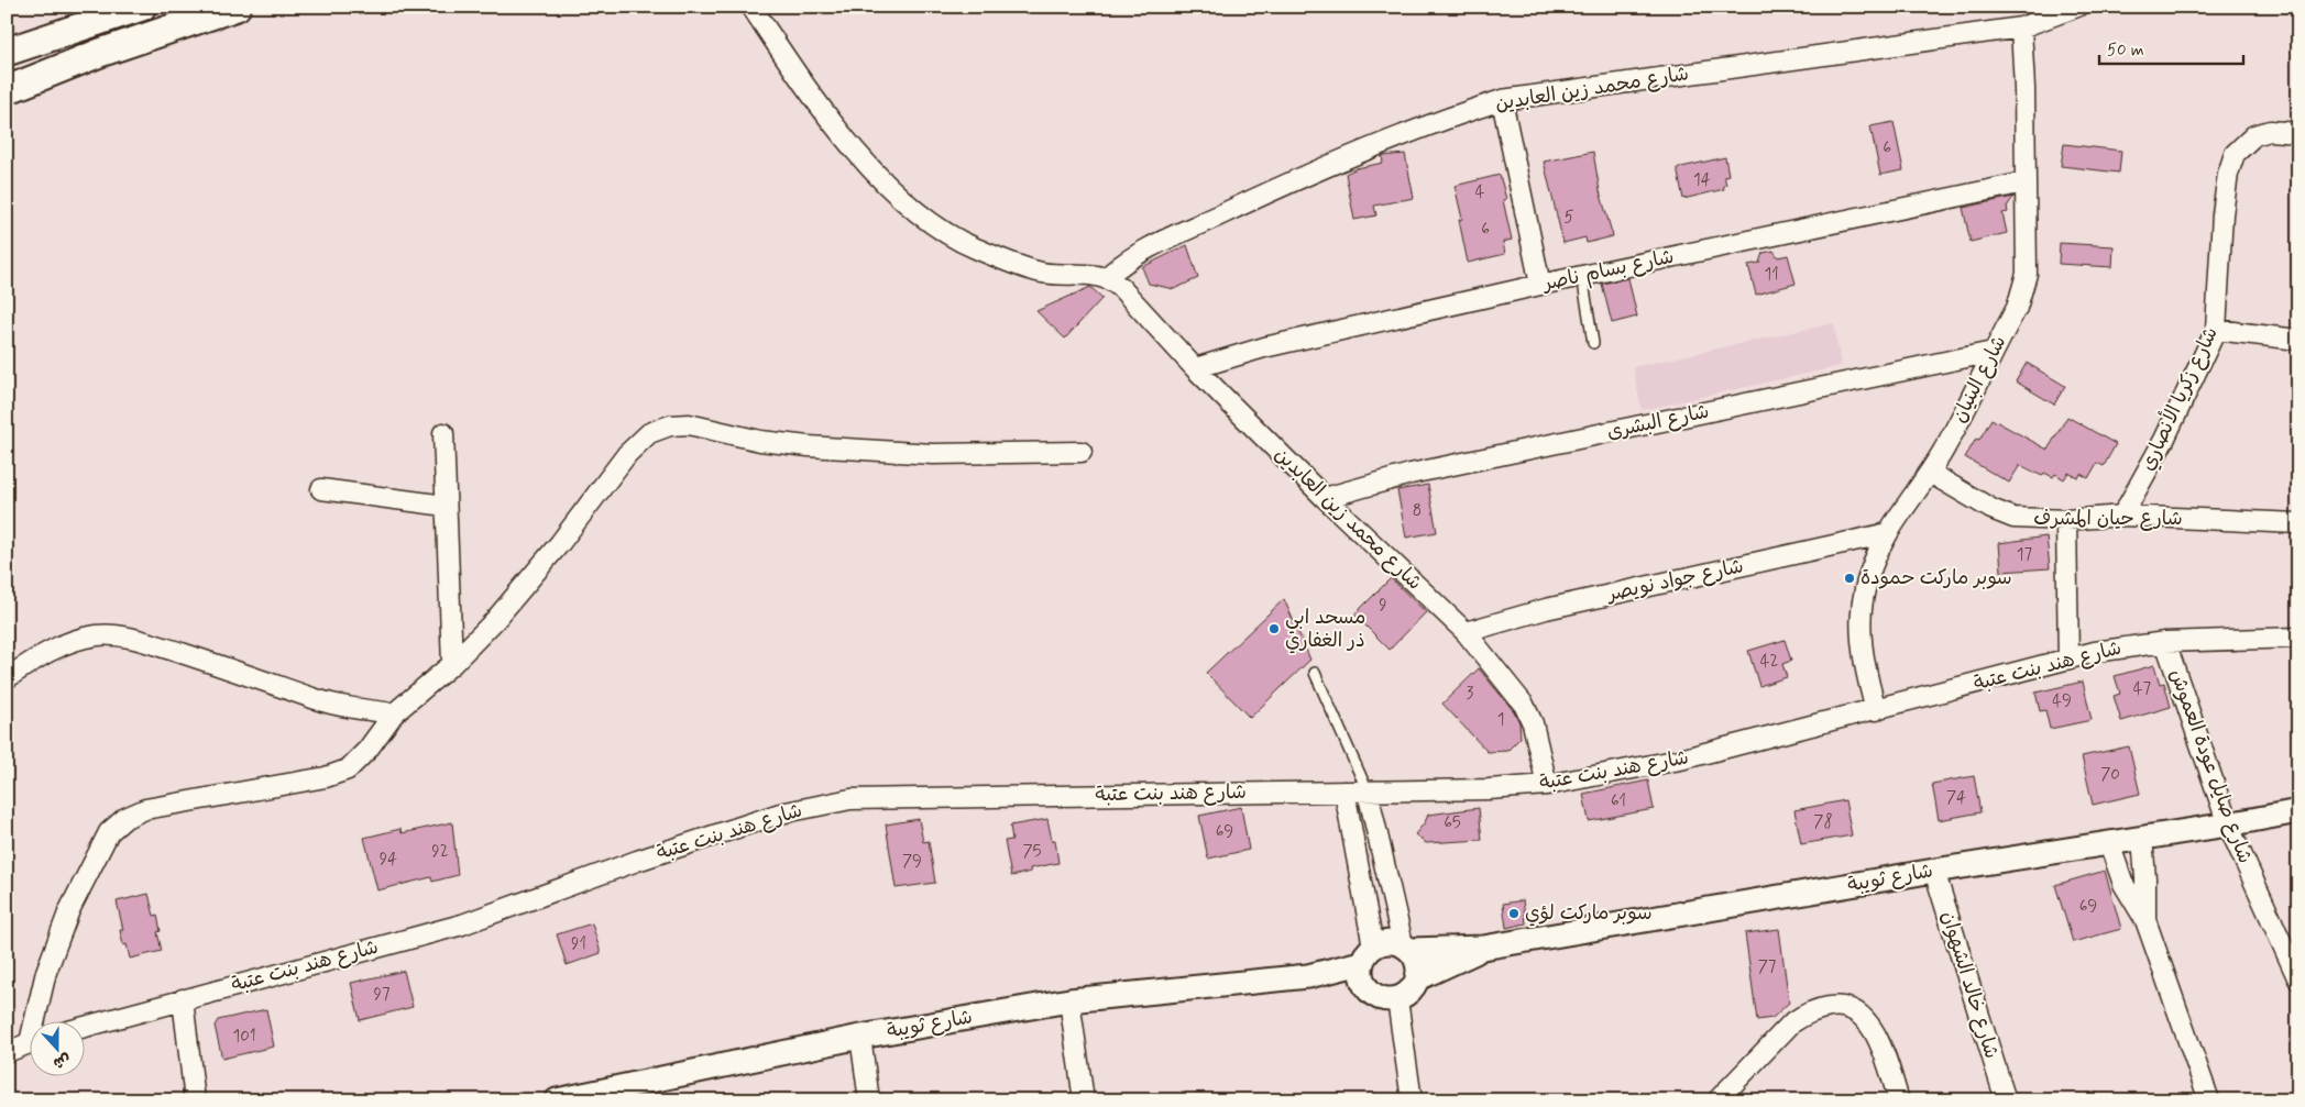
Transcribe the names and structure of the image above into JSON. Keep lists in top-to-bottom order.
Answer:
{
  "streets": {
    "street": [
      "شارع محمد زين العابدين",
      "شارع بسام ناصر",
      "شارع البنيان",
      "شارع زكريا الأنصاري",
      "شارع البشرى",
      "شارع حيان المشرف",
      "شارع جواد نويصر",
      "شارع هند بنت عتبة",
      "شارع صايل عودة العموش",
      "شارع ثويبة",
      "شارع خالد الشهوان"
    ]
  },
  "crossings": [
    ["شارع محمد زين العابدين", "شارع بسام ناصر"],
    ["شارع محمد زين العابدين", "شارع البنيان"],
    ["شارع محمد زين العابدين", "شارع البشرى"],
    ["شارع محمد زين العابدين", "شارع جواد نويصر"],
    ["شارع محمد زين العابدين", "شارع هند بنت عتبة"],
    ["شارع بسام ناصر", "شارع البنيان"],
    ["شارع البنيان", "شارع البشرى"],
    ["شارع البنيان", "شارع حيان المشرف"],
    ["شارع البنيان", "شارع جواد نويصر"],
    ["شارع البنيان", "شارع هند بنت عتبة"],
    ["شارع زكريا الأنصاري", "شارع حيان المشرف"],
    ["شارع هند بنت عتبة", "شارع صايل عودة العموش"],
    ["شارع صايل عودة العموش", "شارع ثويبة"],
    ["شارع ثويبة", "شارع خالد الشهوان"]
  ],
  "places": ["سوبر ماركت حمودة", "مسحد ابي ذر الغفاري", "سوبر ماركت لؤي"],
  "house_numbers": [
    "6",
    "14",
    "4",
    "5",
    "6",
    "11",
    "8",
    "17",
    "9",
    "42",
    "47",
    "3",
    "49",
    "1",
    "70",
    "74",
    "61",
    "78",
    "65",
    "69",
    "92",
    "75",
    "94",
    "79",
    "69",
    "91",
    "77",
    "97",
    "101"
  ],
  "scale_bar": "50 m",
  "north": "bottom"
}
